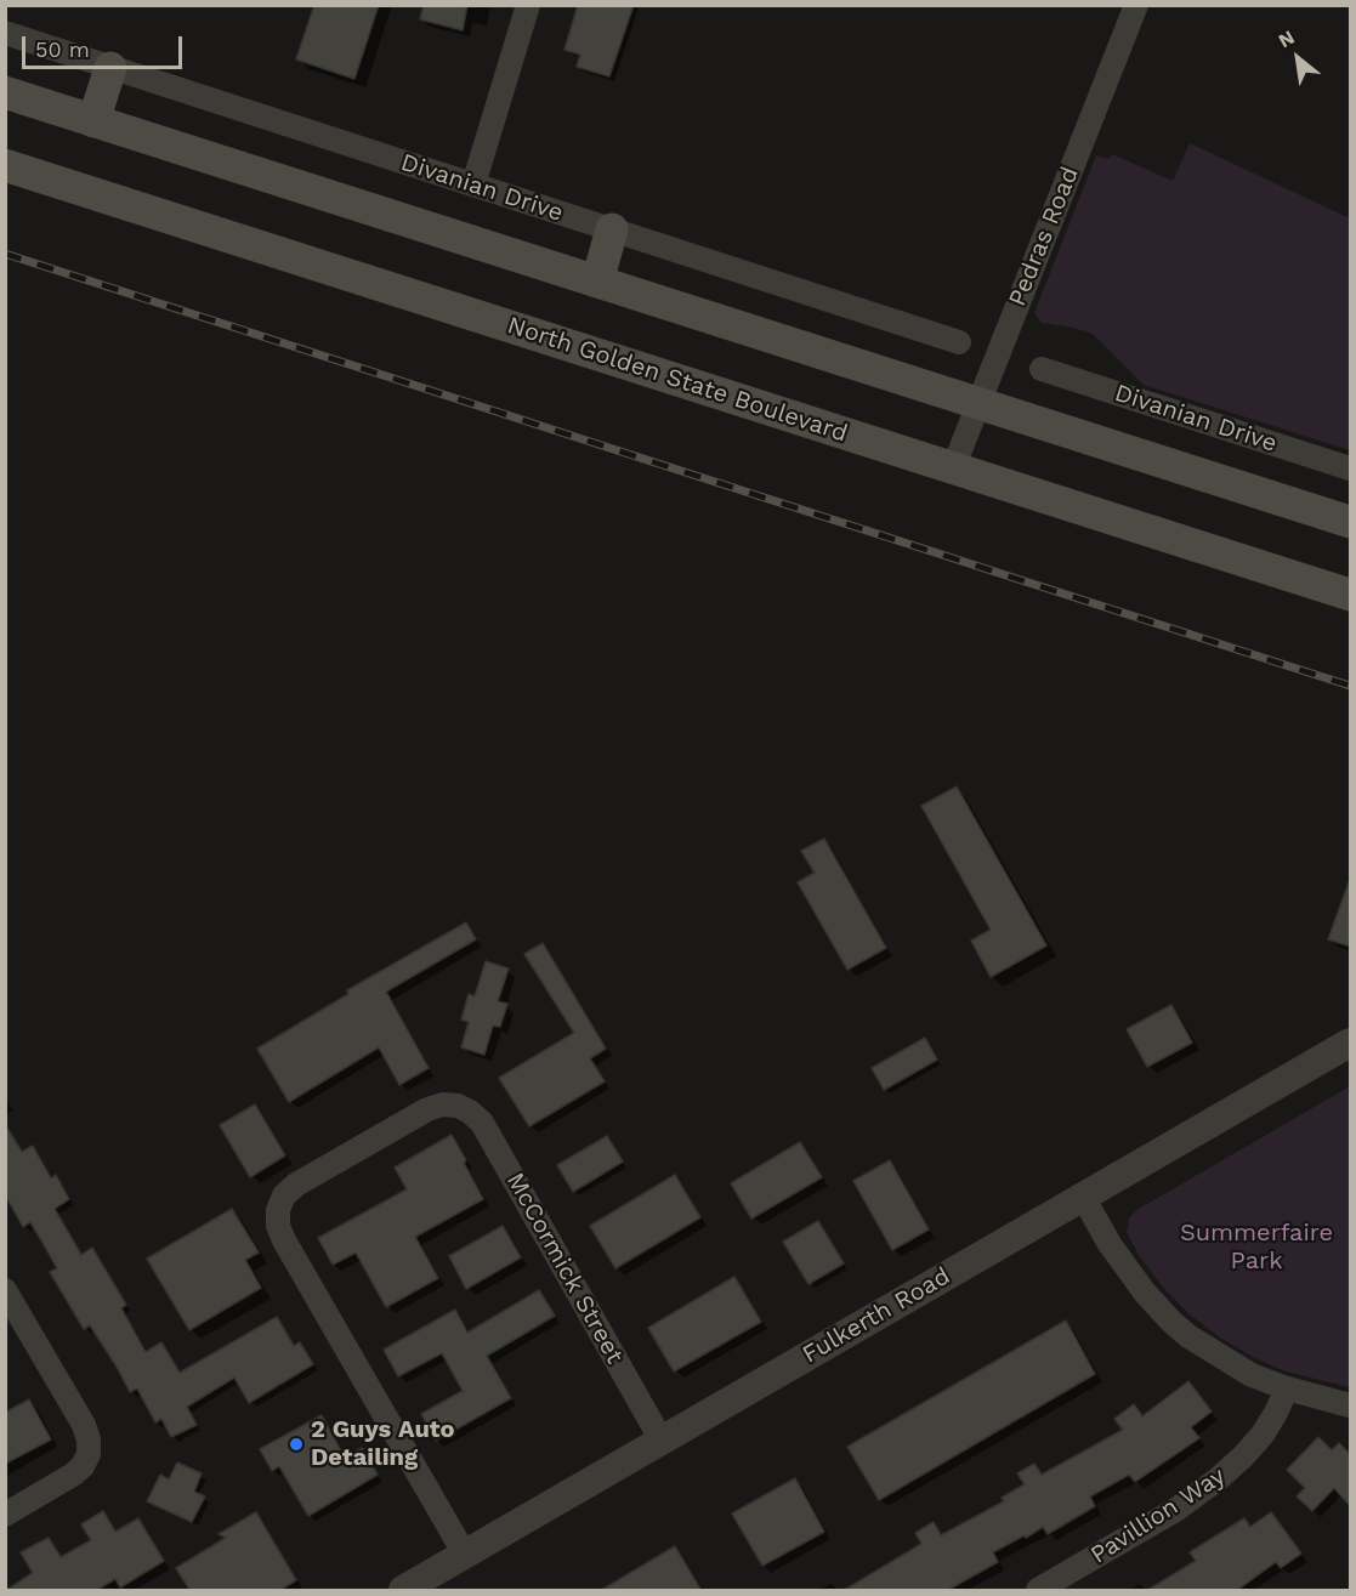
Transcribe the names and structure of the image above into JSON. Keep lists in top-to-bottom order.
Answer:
{
  "streets": {
    "main road": ["North Golden State Boulevard"],
    "street": [
      "Divanian Drive",
      "Pedras Road",
      "McCormick Street",
      "Fulkerth Road",
      "Pavillion Way"
    ]
  },
  "crossings": [
    ["Pedras Road", "North Golden State Boulevard"],
    ["McCormick Street", "Fulkerth Road"]
  ],
  "parks": ["Summerfaire Park"],
  "places": ["2 Guys Auto Detailing"],
  "scale_bar": "50 m",
  "north": "top left"
}
